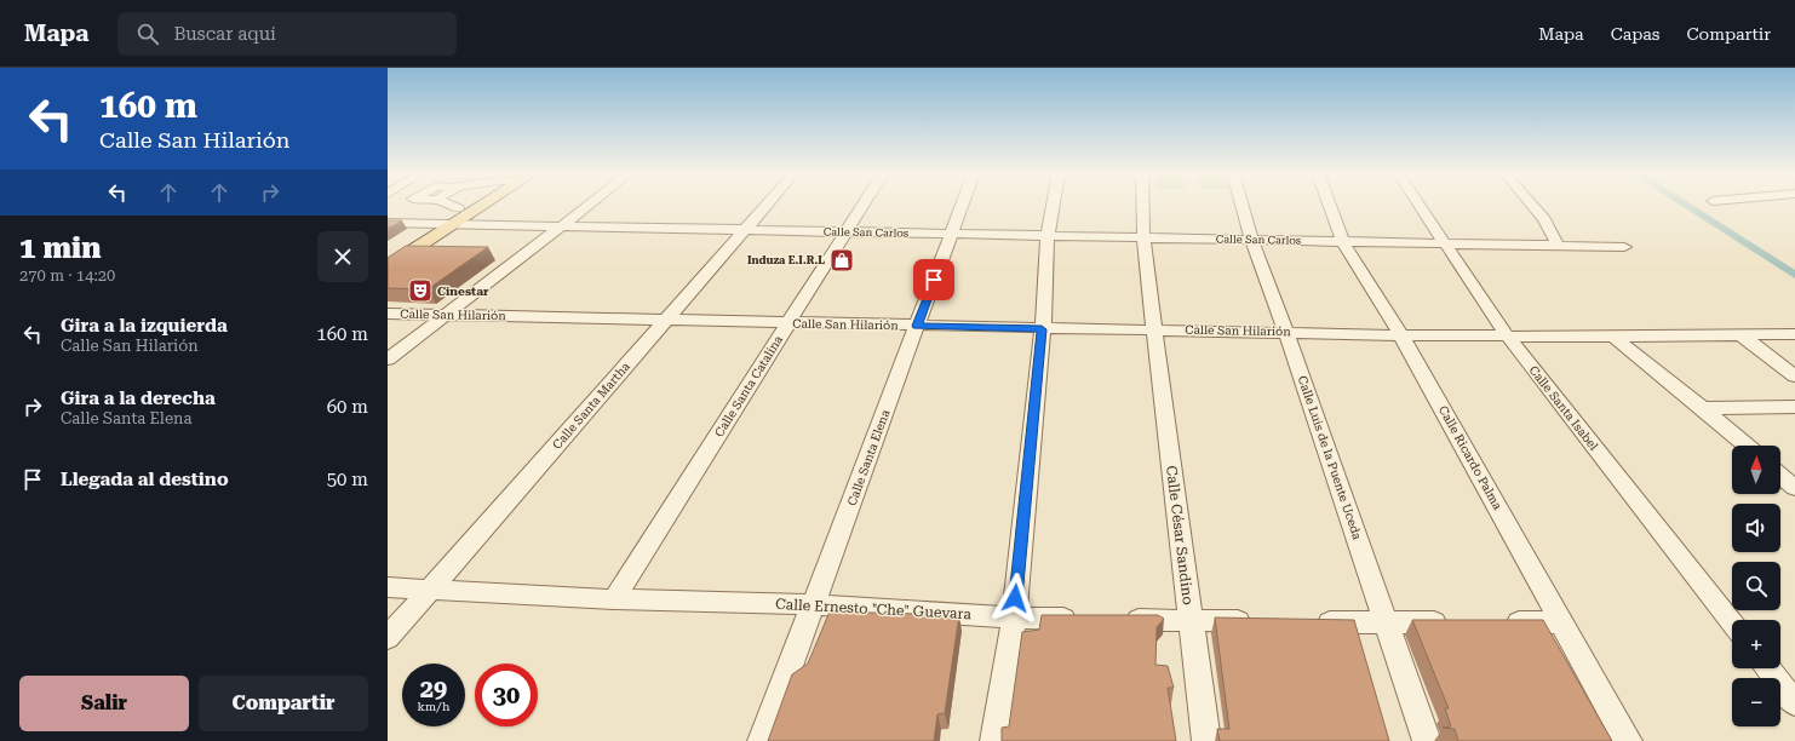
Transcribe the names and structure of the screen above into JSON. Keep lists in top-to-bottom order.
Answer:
{
  "streets": {
    "street": [
      "Calle San Carlos",
      "Calle San Hilarión",
      "Calle Santa Catalina",
      "Calle Santa Martha",
      "Calle Santa Isabel",
      "Calle Santa Elena",
      "Calle Luis de la Puente Uceda",
      "Calle Ricardo Palma",
      "Calle César Sandino",
      "Calle Ernesto \"Che\" Guevara"
    ]
  },
  "crossings": [
    ["Calle San Carlos", "Calle Santa Catalina"],
    ["Calle San Carlos", "Calle Santa Martha"],
    ["Calle San Carlos", "Calle Santa Isabel"],
    ["Calle San Carlos", "Calle Santa Elena"],
    ["Calle San Carlos", "Calle Luis de la Puente Uceda"],
    ["Calle San Carlos", "Calle Ricardo Palma"],
    ["Calle San Carlos", "Calle César Sandino"],
    ["Calle San Hilarión", "Calle Santa Catalina"],
    ["Calle San Hilarión", "Calle Santa Martha"],
    ["Calle San Hilarión", "Calle Santa Isabel"],
    ["Calle San Hilarión", "Calle Santa Elena"],
    ["Calle San Hilarión", "Calle Luis de la Puente Uceda"],
    ["Calle San Hilarión", "Calle Ricardo Palma"],
    ["Calle San Hilarión", "Calle César Sandino"],
    ["Calle Santa Catalina", "Calle Ernesto \"Che\" Guevara"],
    ["Calle Santa Martha", "Calle Ernesto \"Che\" Guevara"],
    ["Calle Santa Elena", "Calle Ernesto \"Che\" Guevara"]
  ],
  "places": {
    "shop": ["Induza E.I.R.L"],
    "theatre": ["Cinestar"]
  },
  "north": "top",
  "page": {
    "header": "Mapa",
    "search": "Buscar aquí",
    "nav": ["Mapa", "Capas", "Compartir"],
    "turn": ["160 m", "Calle San Hilarión"],
    "heading": ["1 min", "270 m · 14:20"],
    "list": [
      {
        "name": "Gira a la izquierda",
        "note": "Calle San Hilarión",
        "value": "160 m"
      },
      {
        "name": "Gira a la derecha",
        "note": "Calle Santa Elena",
        "value": "60 m"
      },
      {
        "name": "Llegada al destino",
        "value": "50 m"
      }
    ],
    "map_buttons": ["+", "−"],
    "speed": "29 km/h",
    "limit": "30",
    "buttons": ["Salir", "Compartir"]
  }
}
